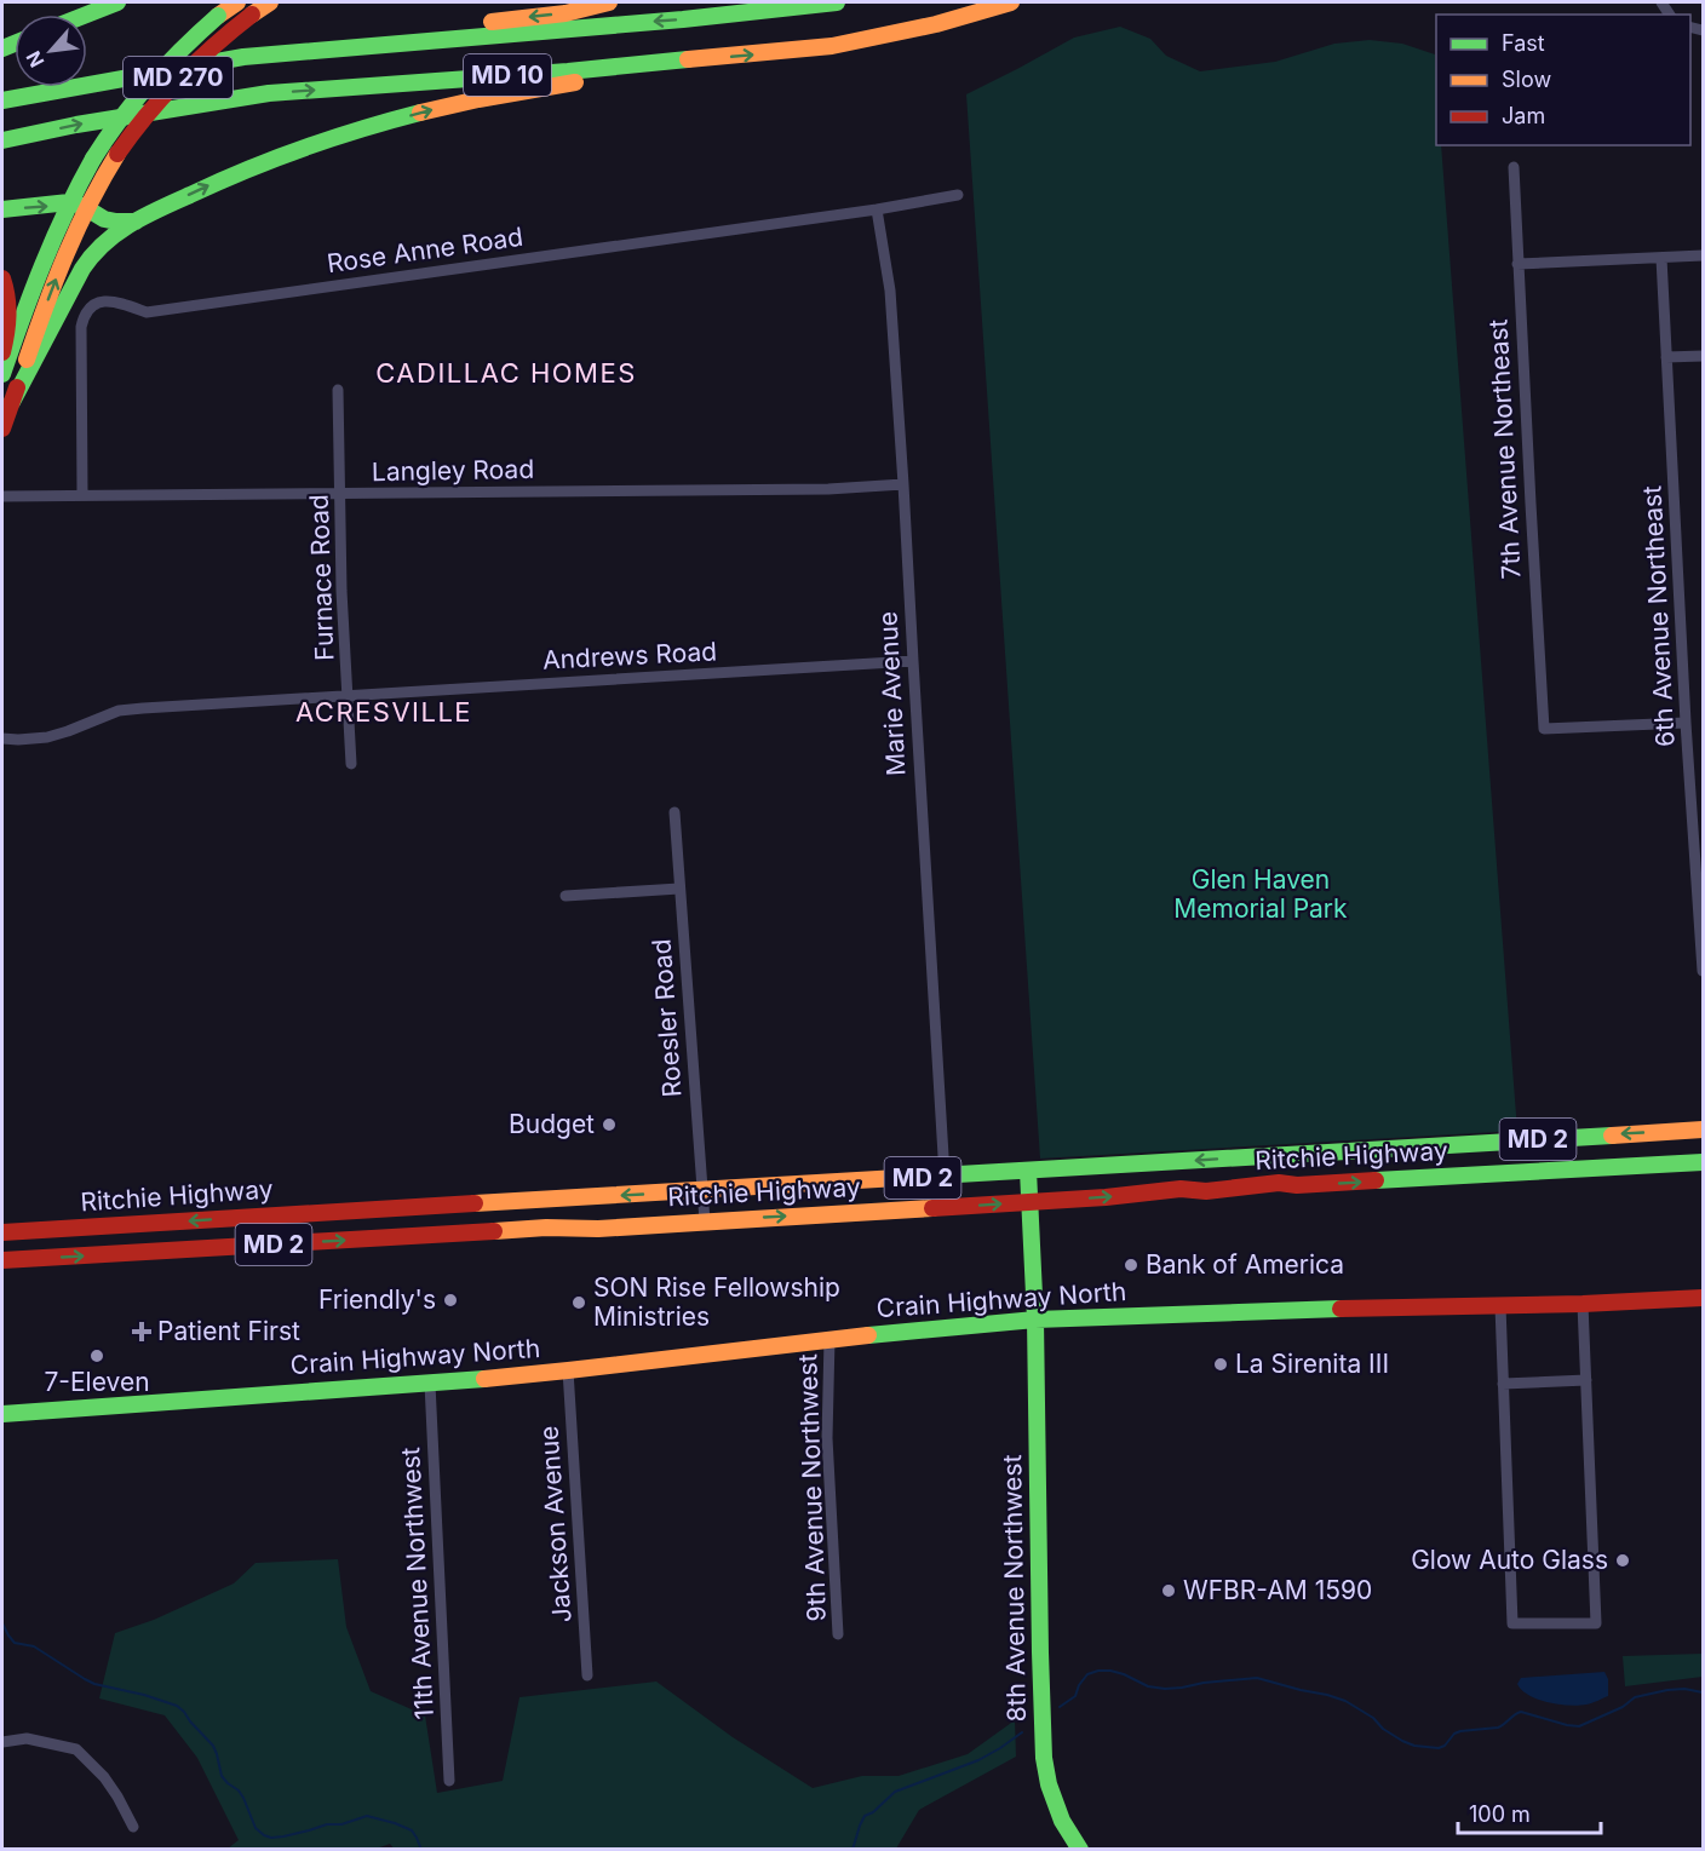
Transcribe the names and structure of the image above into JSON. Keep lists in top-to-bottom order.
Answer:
{
  "streets": {
    "main road": [
      "MD 10",
      "MD 270",
      "MD 2",
      "Ritchie Highway",
      "Crain Highway North",
      "8th Avenue Northwest"
    ],
    "street": [
      "Rose Anne Road",
      "7th Avenue Northeast",
      "Langley Road",
      "Furnace Road",
      "6th Avenue Northeast",
      "Andrews Road",
      "Marie Avenue",
      "Roesler Road",
      "9th Avenue Northwest",
      "Jackson Avenue",
      "11th Avenue Northwest"
    ]
  },
  "crossings": [
    ["Rose Anne Road", "Langley Road"],
    ["Rose Anne Road", "Marie Avenue"],
    ["7th Avenue Northeast", "6th Avenue Northeast"],
    ["Langley Road", "Furnace Road"],
    ["Langley Road", "Marie Avenue"],
    ["Furnace Road", "Andrews Road"],
    ["Andrews Road", "Marie Avenue"],
    ["Marie Avenue", "Ritchie Highway"],
    ["Roesler Road", "Ritchie Highway"],
    ["Ritchie Highway", "8th Avenue Northwest"],
    ["Crain Highway North", "9th Avenue Northwest"],
    ["Crain Highway North", "Jackson Avenue"],
    ["Crain Highway North", "11th Avenue Northwest"],
    ["Crain Highway North", "8th Avenue Northwest"]
  ],
  "districts": ["CADILLAC HOMES", "ACRESVILLE"],
  "parks": ["Glen Haven Memorial Park"],
  "places": {
    "other": [
      "Budget",
      "Bank of America",
      "Friendly's",
      "SON Rise Fellowship Ministries",
      "7-Eleven",
      "La Sirenita III",
      "Glow Auto Glass",
      "WFBR-AM 1590"
    ],
    "health": ["Patient First"]
  },
  "legend": ["Fast", "Slow", "Jam"],
  "scale_bar": "100 m",
  "north": "bottom left"
}
